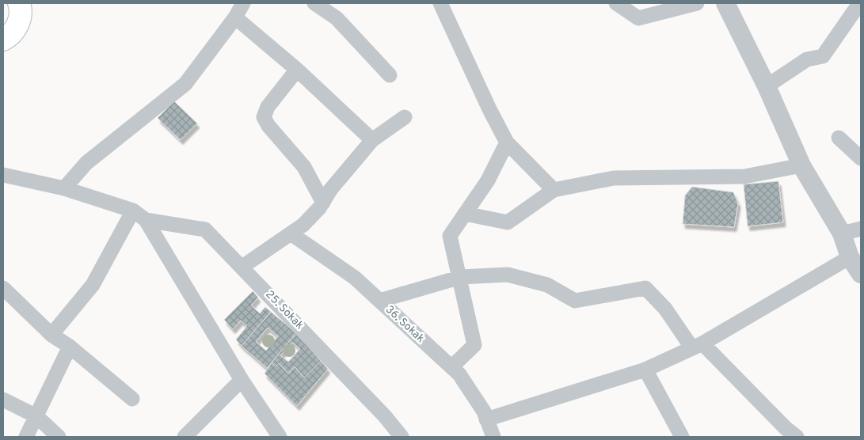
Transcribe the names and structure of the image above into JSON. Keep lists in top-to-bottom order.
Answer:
{
  "streets": {
    "street": ["25. Sokak", "36. Sokak"]
  }
}
